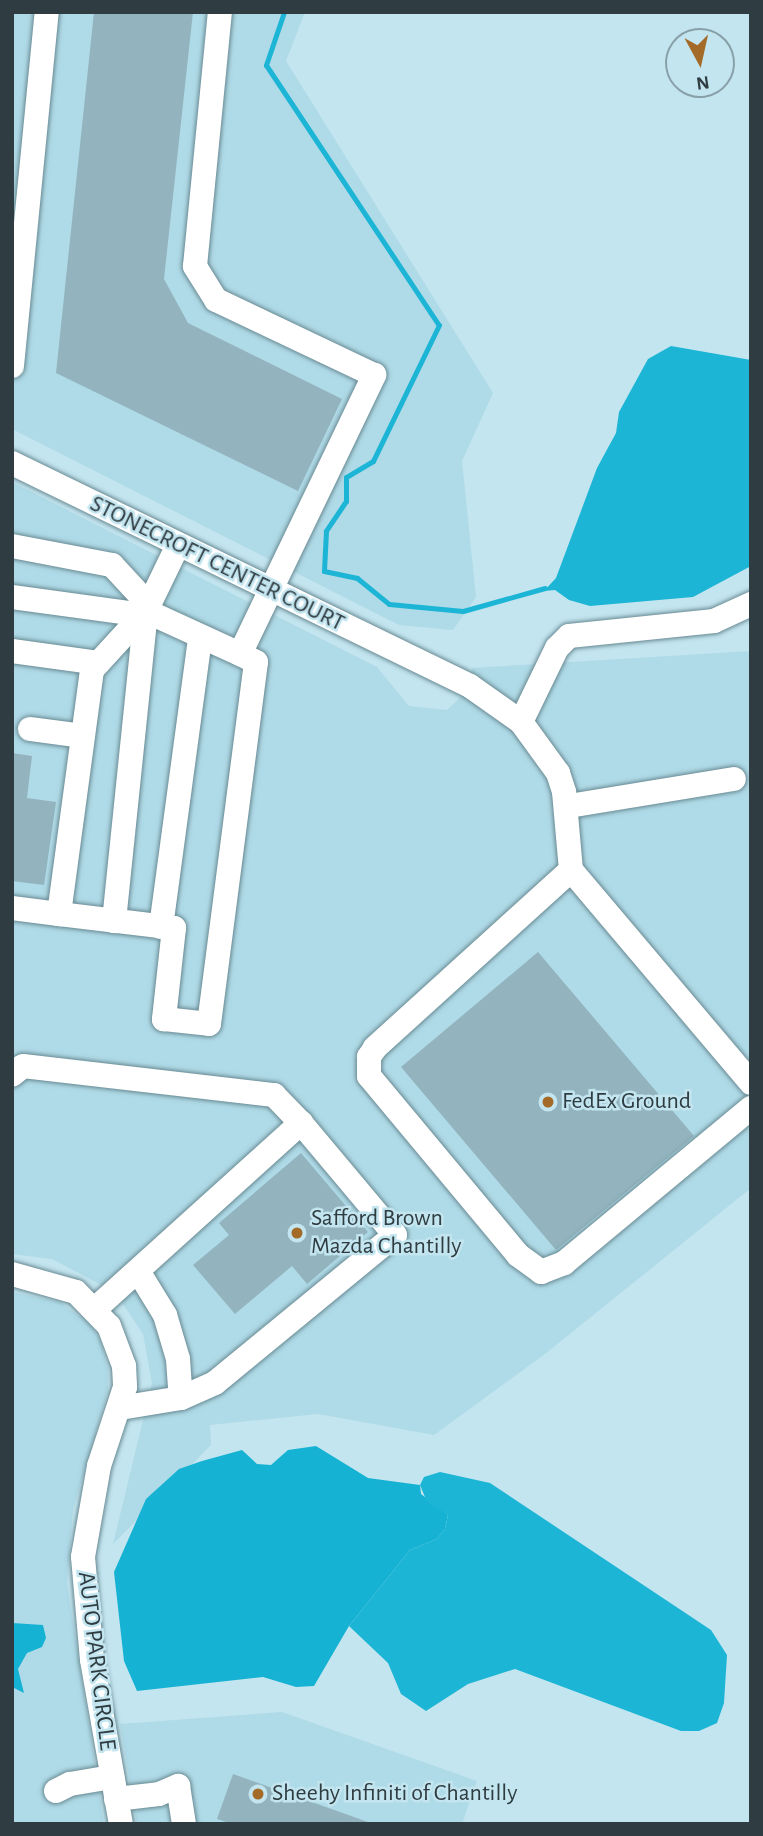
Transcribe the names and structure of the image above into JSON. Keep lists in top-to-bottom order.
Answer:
{
  "streets": {
    "street": ["STONECROFT CENTER COURT", "AUTO PARK CIRCLE"]
  },
  "places": ["FedEx Ground", "Safford Brown Mazda Chantilly", "Sheehy Infiniti of Chantilly"],
  "north": "bottom"
}
